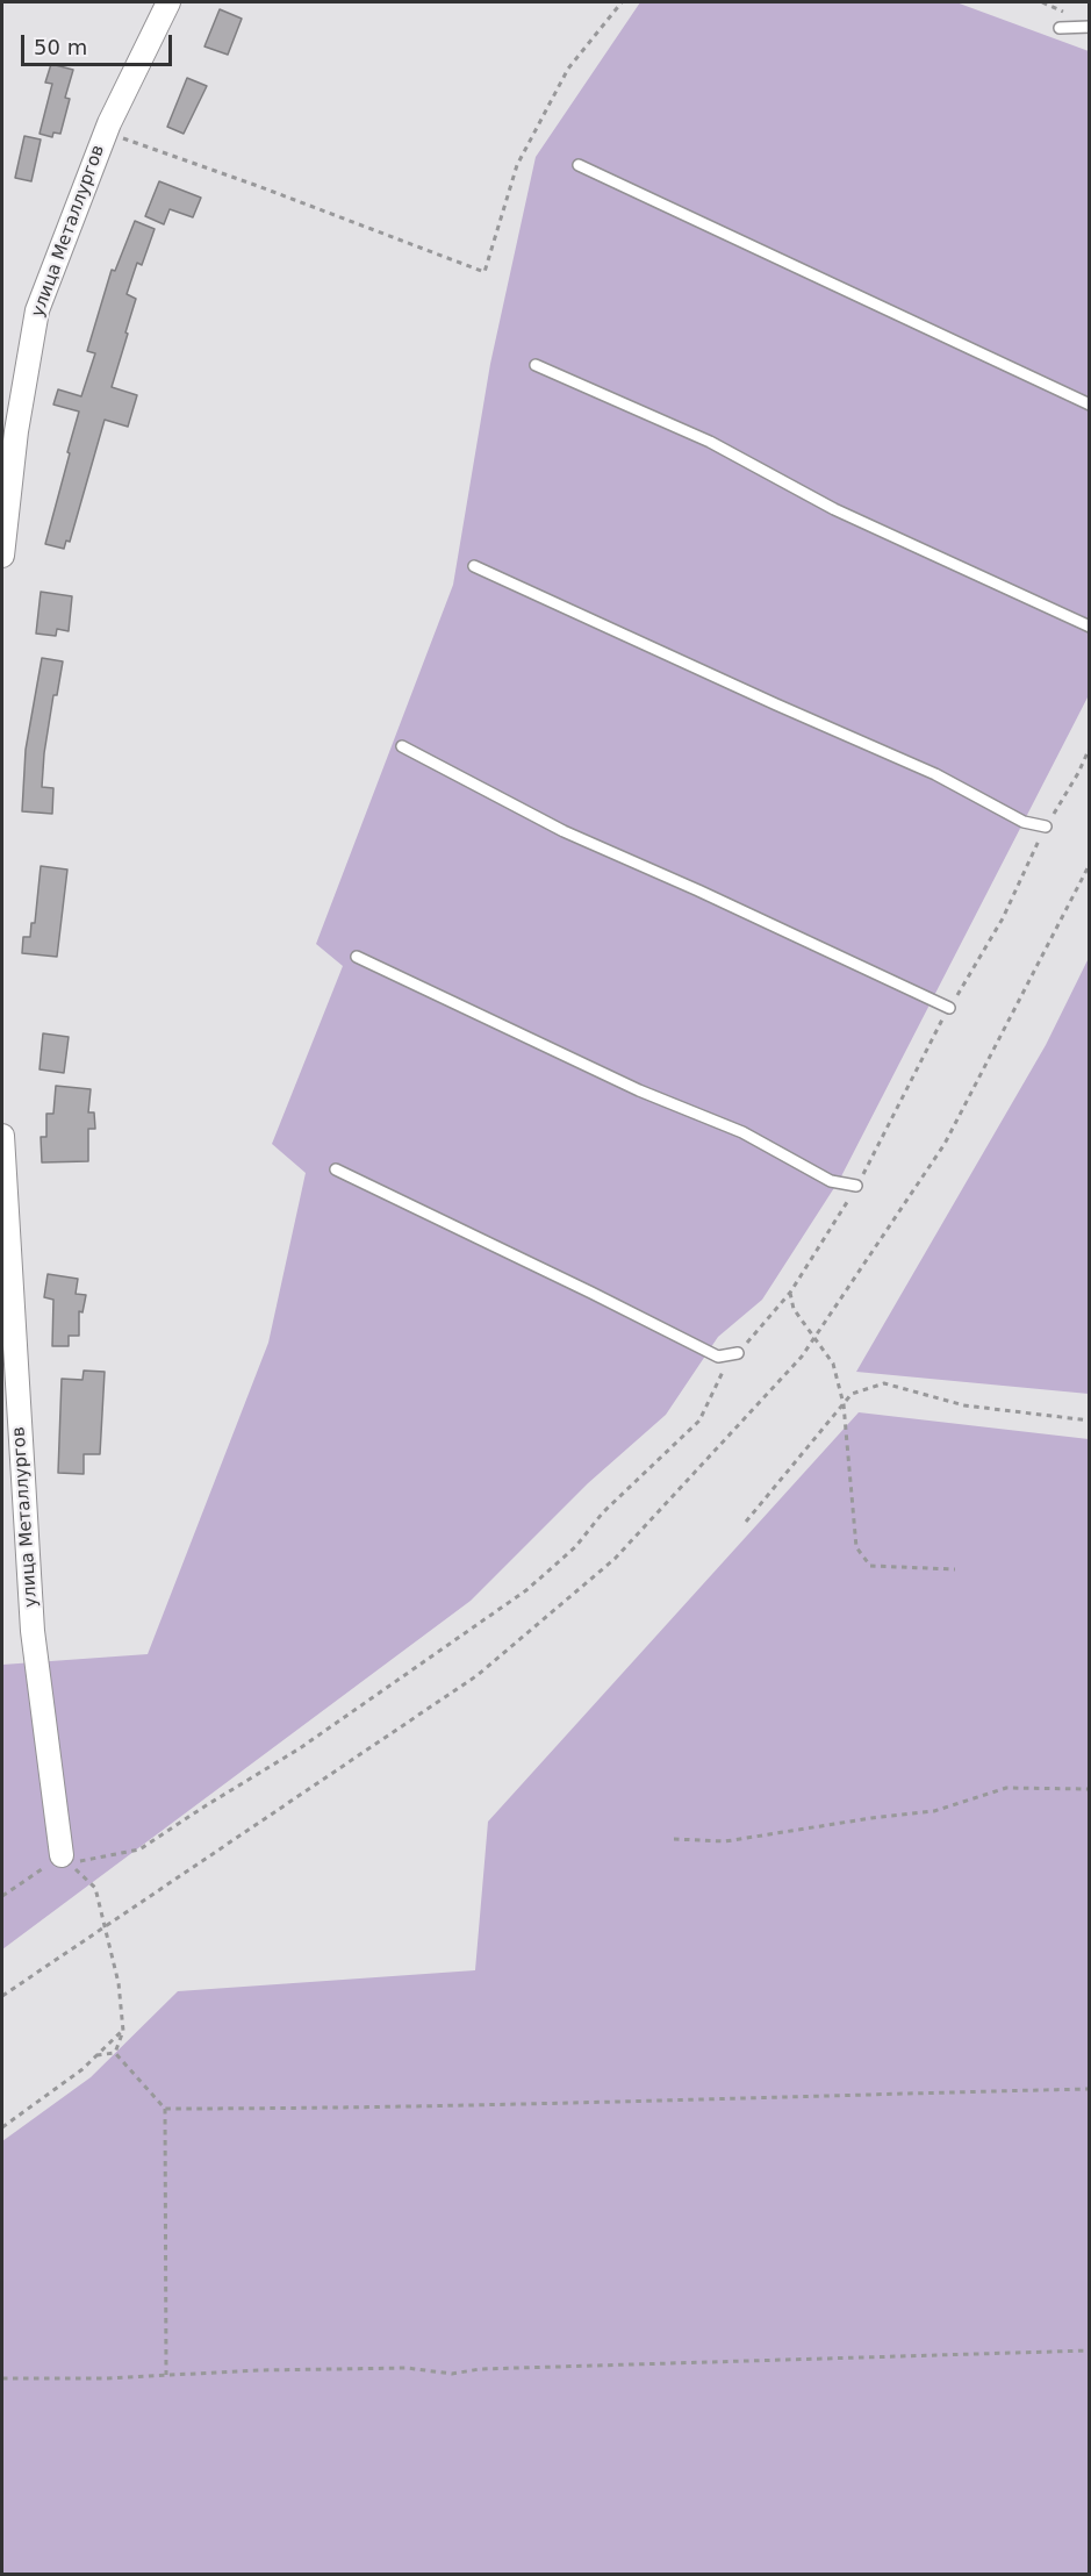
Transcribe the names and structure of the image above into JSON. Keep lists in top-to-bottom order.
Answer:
{
  "streets": {
    "street": ["улица Металлургов"]
  },
  "scale_bar": "50 m"
}
